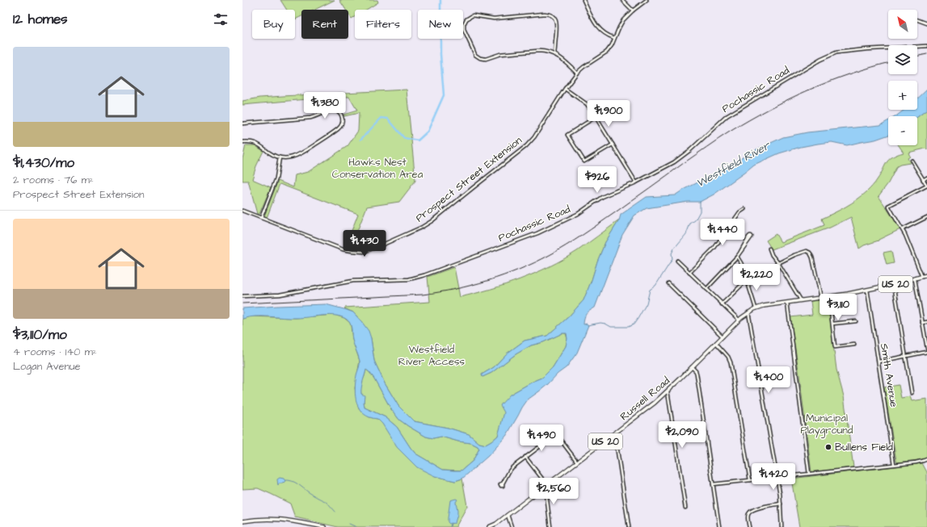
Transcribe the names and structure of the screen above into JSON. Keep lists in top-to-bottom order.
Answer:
{
  "streets": {
    "main road": ["US 20", "Russell Road"],
    "street": ["Pochassic Road", "Prospect Street Extension", "Smith Avenue"]
  },
  "crossings": [
    ["US 20", "Smith Avenue"],
    ["US 20", "Russell Road"]
  ],
  "water": ["Westfield River"],
  "parks": ["Hawks Nest Conservation Area", "Westfield River Access", "Municipal Playground"],
  "places": ["Bullens Field"],
  "north": "top left",
  "page": {
    "heading": "12 homes",
    "map_buttons": ["+", "−"],
    "chip": [
      "Buy",
      "Rent",
      "Filters",
      "New"
    ],
    "list": [
      {
        "name": "$1,430/mo",
        "note": "2 rooms · 76 m² · Prospect Street Extension"
      },
      {
        "name": "$3,110/mo",
        "note": "4 rooms · 140 m² · Logan Avenue"
      }
    ],
    "price": [
      "$1,380",
      "$1,900",
      "$926",
      "$1,440",
      "$1,430",
      "$2,220",
      "$3,110",
      "$1,400",
      "$2,090",
      "$1,490",
      "$1,420",
      "$2,560"
    ]
  }
}
